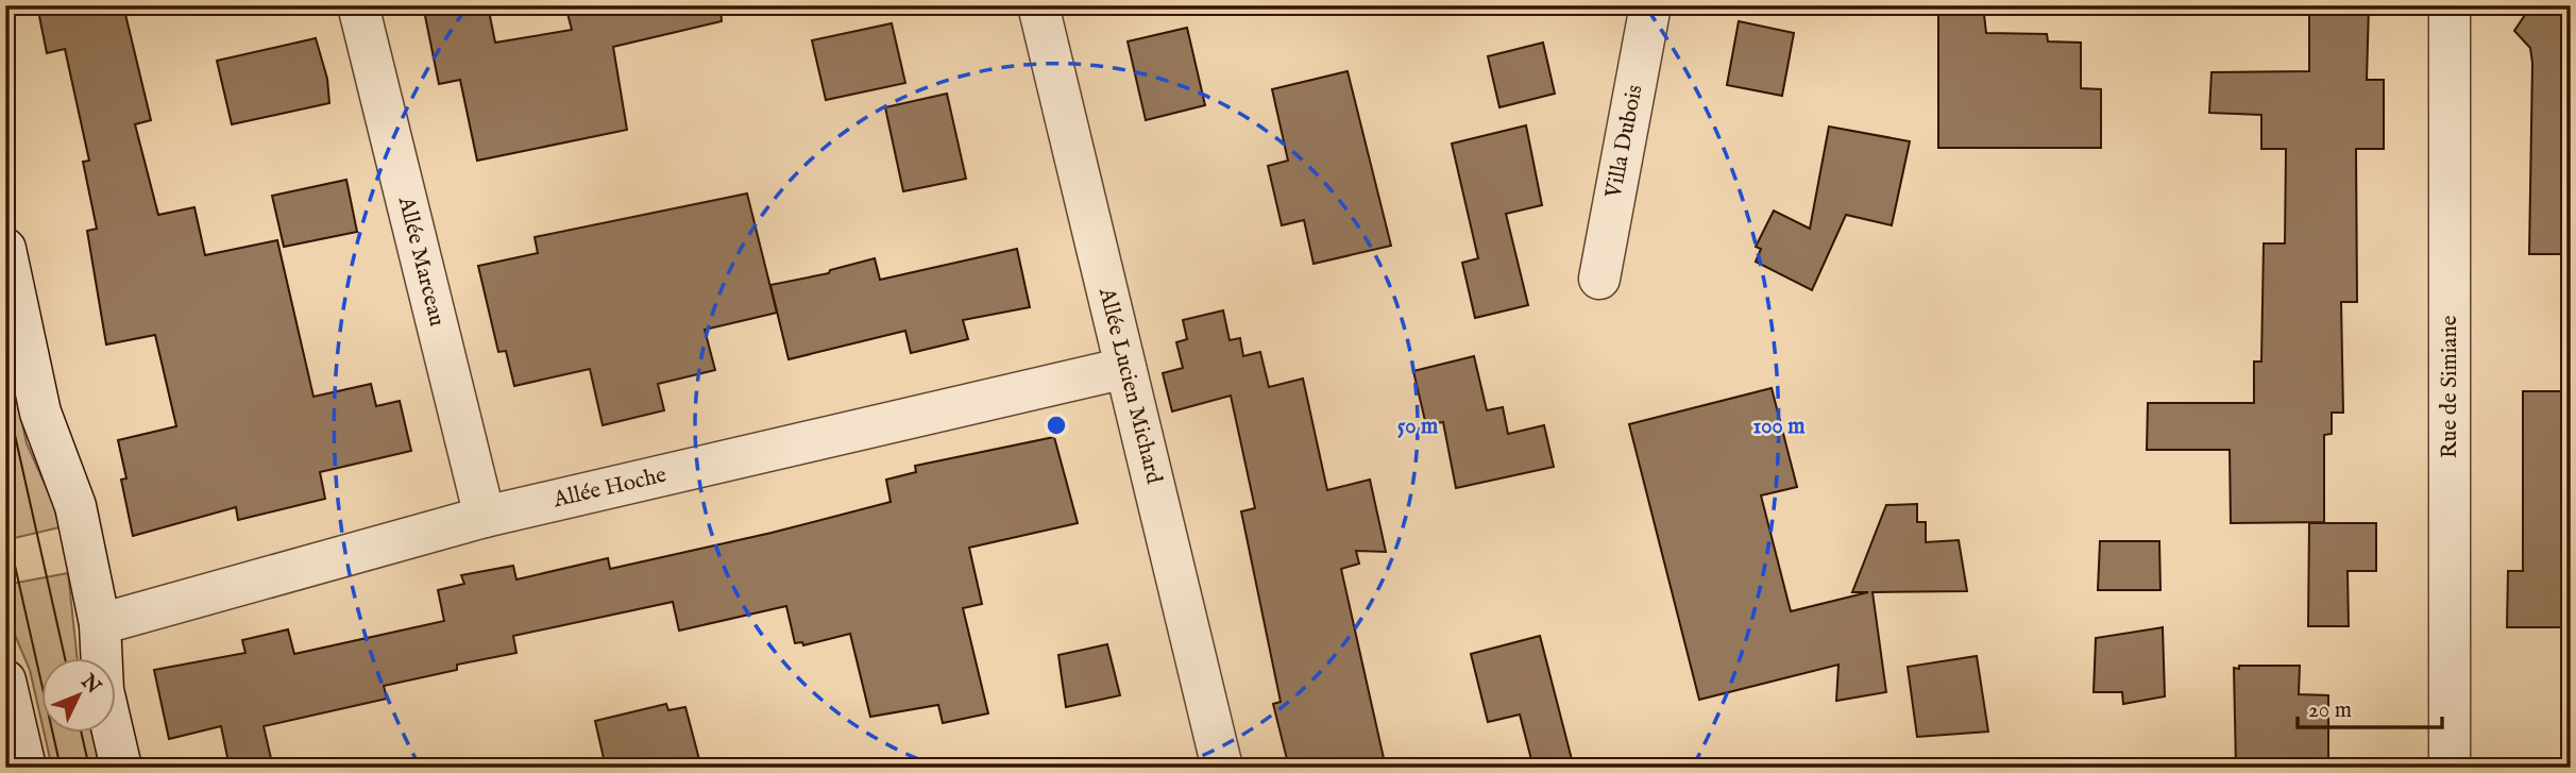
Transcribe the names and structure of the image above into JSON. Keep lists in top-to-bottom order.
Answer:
{
  "streets": {
    "street": [
      "Villa Dubois",
      "Allée Marceau",
      "Allée Lucien Michard",
      "Rue de Simiane",
      "Allée Hoche"
    ]
  },
  "crossings": [
    ["Allée Marceau", "Allée Hoche"],
    ["Allée Lucien Michard", "Allée Hoche"]
  ],
  "scale_bar": "20 m",
  "north": "top right",
  "rings": ["50 m", "100 m"]
}
